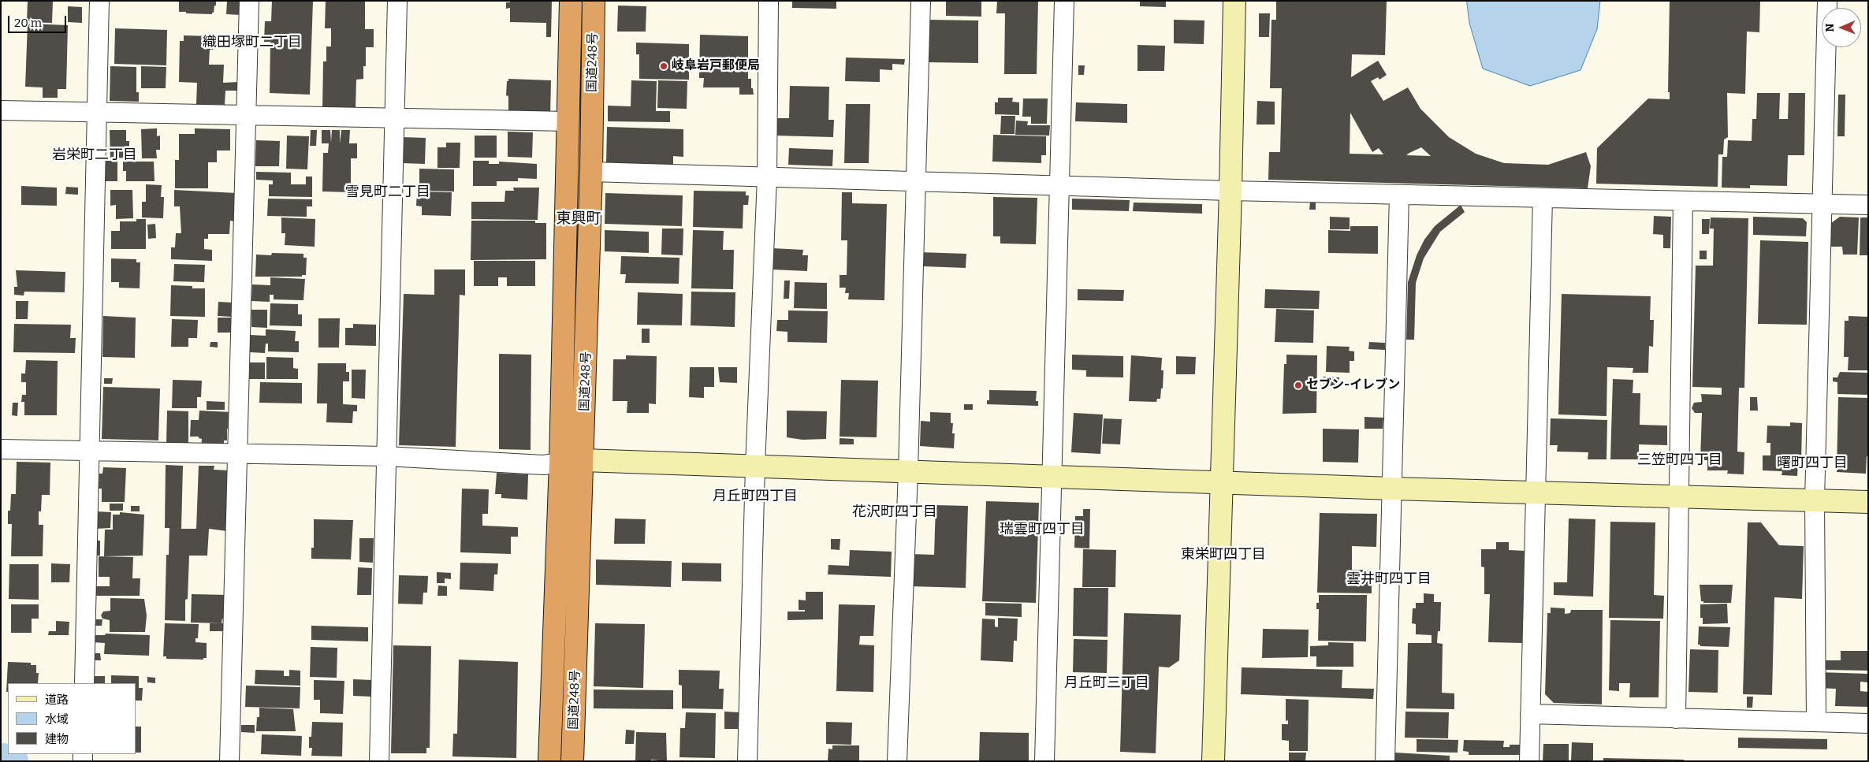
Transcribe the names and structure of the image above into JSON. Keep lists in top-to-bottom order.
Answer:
{
  "streets": {
    "highway": ["国道248号"]
  },
  "districts": [
    "織田塚町二丁目",
    "岩栄町二丁目",
    "雪見町二丁目",
    "東興町",
    "三笠町四丁目",
    "曙町四丁目",
    "月丘町四丁目",
    "花沢町四丁目",
    "瑞雲町四丁目",
    "東栄町四丁目",
    "雲井町四丁目",
    "月丘町三丁目"
  ],
  "places": ["岐阜岩戸郵便局", "セブン-イレブン"],
  "legend": ["道路", "水域", "建物"],
  "scale_bar": "20 m",
  "north": "left"
}
